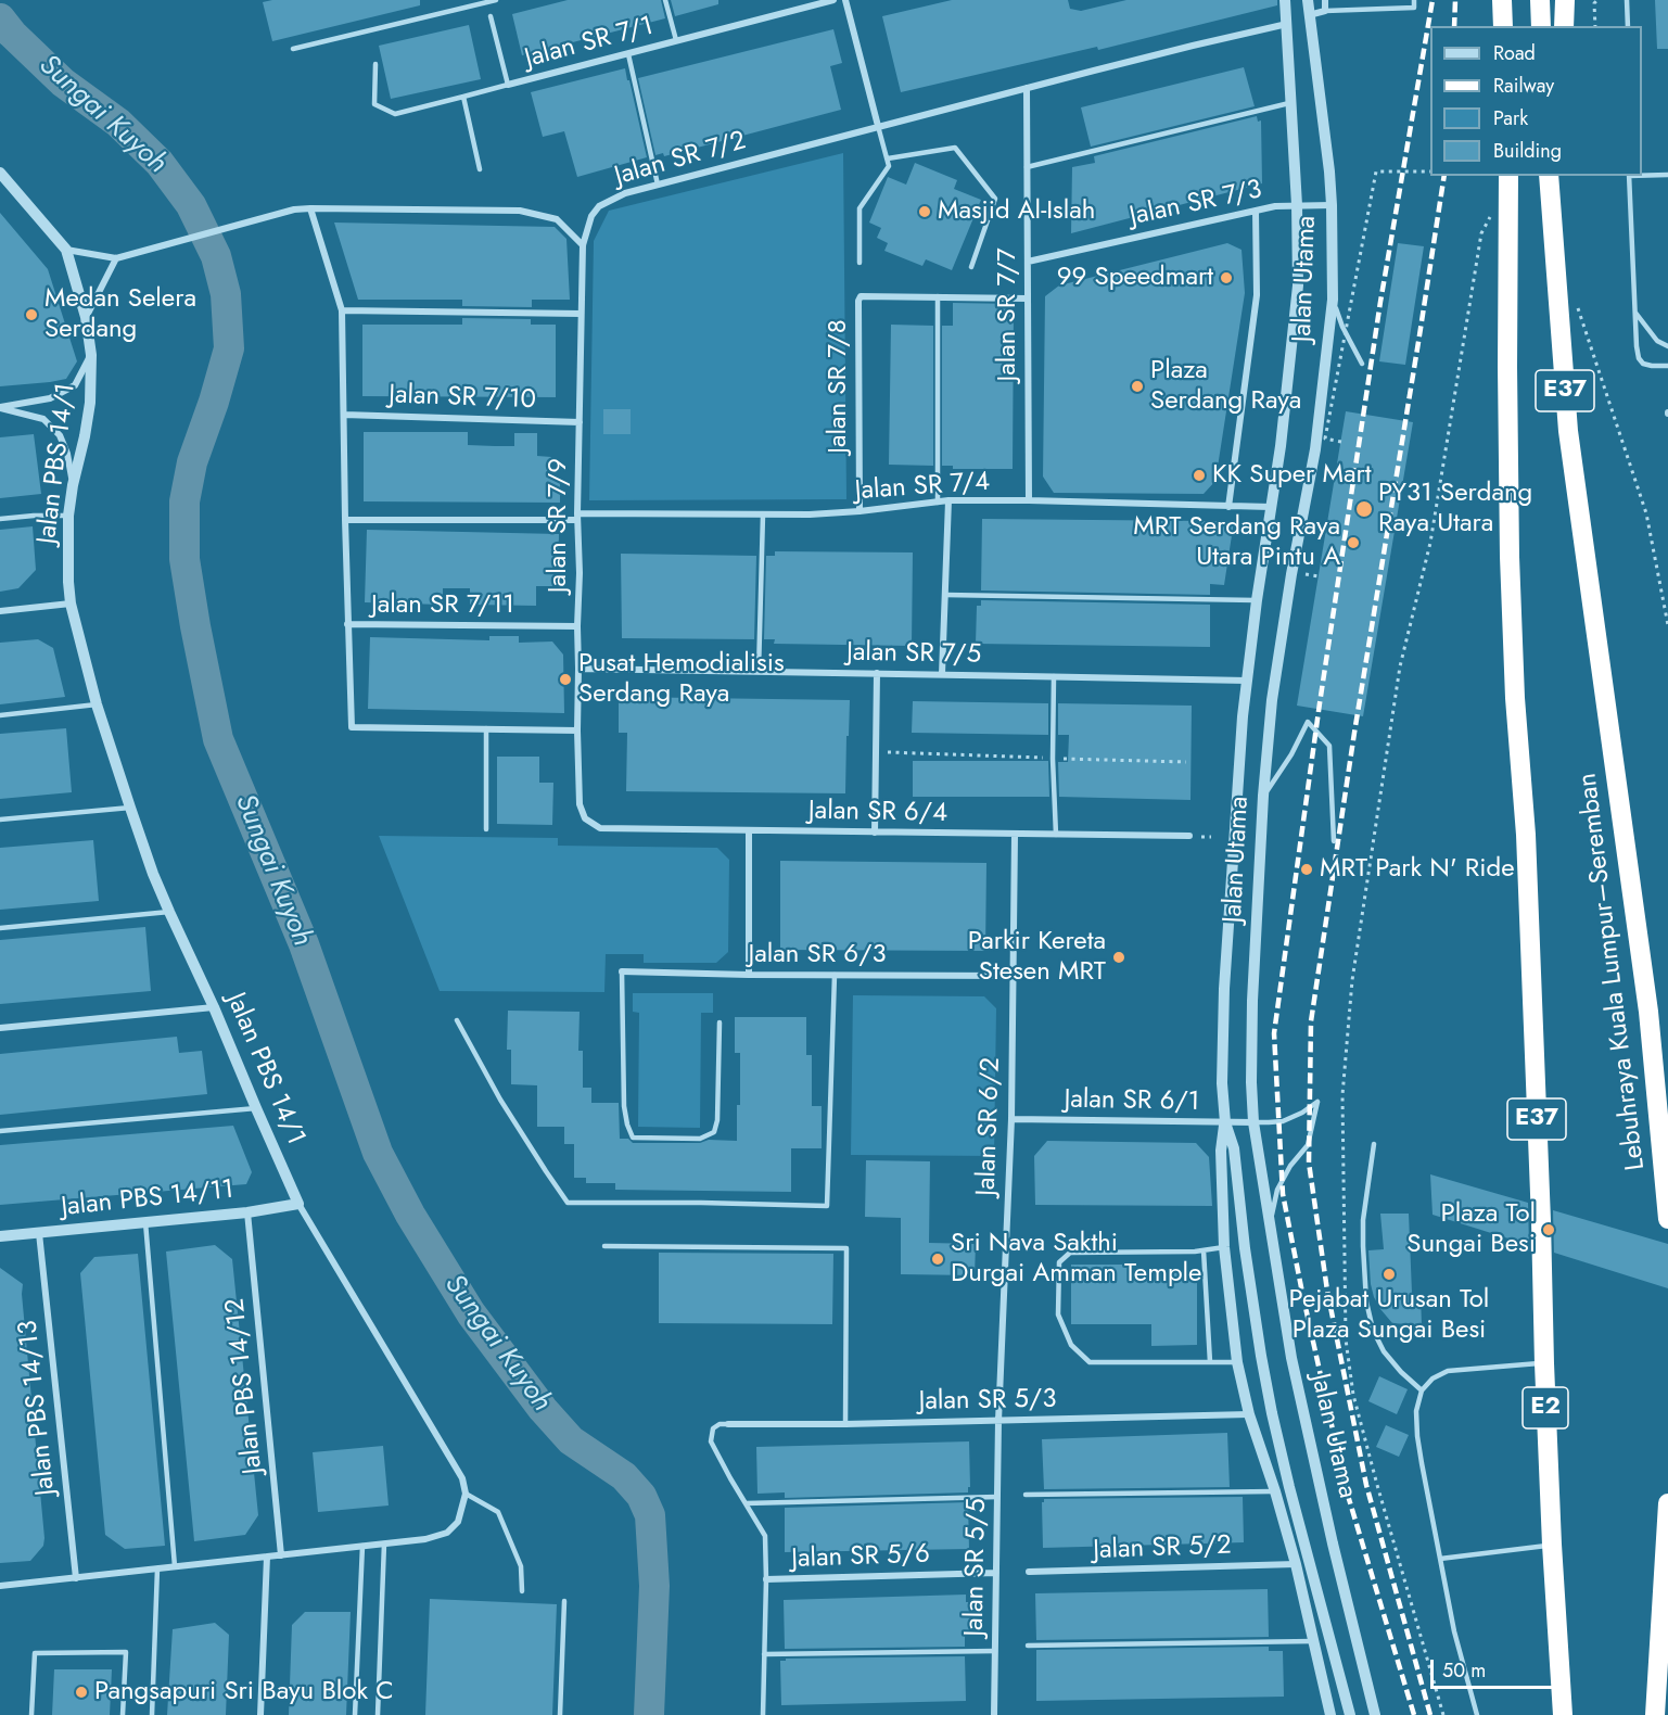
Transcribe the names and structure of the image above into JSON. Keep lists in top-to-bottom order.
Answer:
{
  "streets": {
    "highway": ["E37", "Lebuhraya Kuala Lumpur–Seremban", "E2"],
    "street": [
      "Jalan SR 7/1",
      "Jalan SR 7/2",
      "Jalan SR 7/3",
      "Jalan Utama",
      "Jalan SR 7/7",
      "Jalan SR 7/8",
      "Jalan SR 7/10",
      "Jalan PBS 14/1",
      "Jalan SR 7/4",
      "Jalan SR 7/9",
      "Jalan SR 7/11",
      "Jalan SR 7/5",
      "Jalan SR 6/4",
      "Jalan SR 6/3",
      "Jalan SR 6/1",
      "Jalan SR 6/2",
      "Jalan PBS 14/11",
      "Jalan PBS 14/12",
      "Jalan SR 5/3",
      "Jalan PBS 14/13",
      "Jalan SR 5/2",
      "Jalan SR 5/6",
      "Jalan SR 5/5"
    ]
  },
  "crossings": [
    ["Jalan SR 7/2", "Jalan Utama"],
    ["Jalan SR 7/2", "Jalan SR 7/7"],
    ["Jalan SR 7/2", "Jalan SR 7/9"],
    ["Jalan SR 7/3", "Jalan Utama"],
    ["Jalan SR 7/3", "Jalan SR 7/7"],
    ["Jalan Utama", "Jalan SR 7/4"],
    ["Jalan Utama", "Jalan SR 7/5"],
    ["Jalan Utama", "Jalan SR 6/1"],
    ["Jalan SR 7/7", "Jalan SR 7/4"],
    ["Jalan SR 7/8", "Jalan SR 7/4"],
    ["E37", "E2"],
    ["Jalan SR 7/10", "Jalan SR 7/9"],
    ["Jalan PBS 14/1", "Jalan PBS 14/11"],
    ["Jalan SR 7/4", "Jalan SR 7/9"],
    ["Jalan SR 7/9", "Jalan SR 7/11"],
    ["Jalan SR 7/9", "Jalan SR 7/5"],
    ["Jalan SR 7/9", "Jalan SR 6/4"],
    ["Jalan SR 6/4", "Jalan SR 6/2"],
    ["Jalan SR 6/3", "Jalan SR 6/2"],
    ["Jalan SR 6/1", "Jalan SR 6/2"],
    ["Jalan SR 6/2", "Jalan SR 5/3"],
    ["Jalan SR 6/2", "Jalan SR 5/5"],
    ["Jalan PBS 14/11", "Jalan PBS 14/12"],
    ["Jalan PBS 14/11", "Jalan PBS 14/13"],
    ["Jalan SR 5/3", "Jalan SR 5/5"],
    ["Jalan SR 5/6", "Jalan SR 5/5"]
  ],
  "water": ["Sungai Kuyoh"],
  "places": [
    "Masjid Al-Islah",
    "99 Speedmart",
    "Medan Selera Serdang",
    "Plaza Serdang Raya",
    "KK Super Mart",
    "PY31 Serdang Raya Utara",
    "MRT Serdang Raya Utara Pintu A",
    "Pusat Hemodialisis Serdang Raya",
    "MRT Park N' Ride",
    "Parkir Kereta Stesen MRT",
    "Plaza Tol Sungai Besi",
    "Sri Nava Sakthi Durgai Amman Temple",
    "Pejabat Urusan Tol Plaza Sungai Besi",
    "Pangsapuri Sri Bayu Blok C"
  ],
  "legend": [
    "Road",
    "Railway",
    "Park",
    "Building"
  ],
  "scale_bar": "50 m"
}
